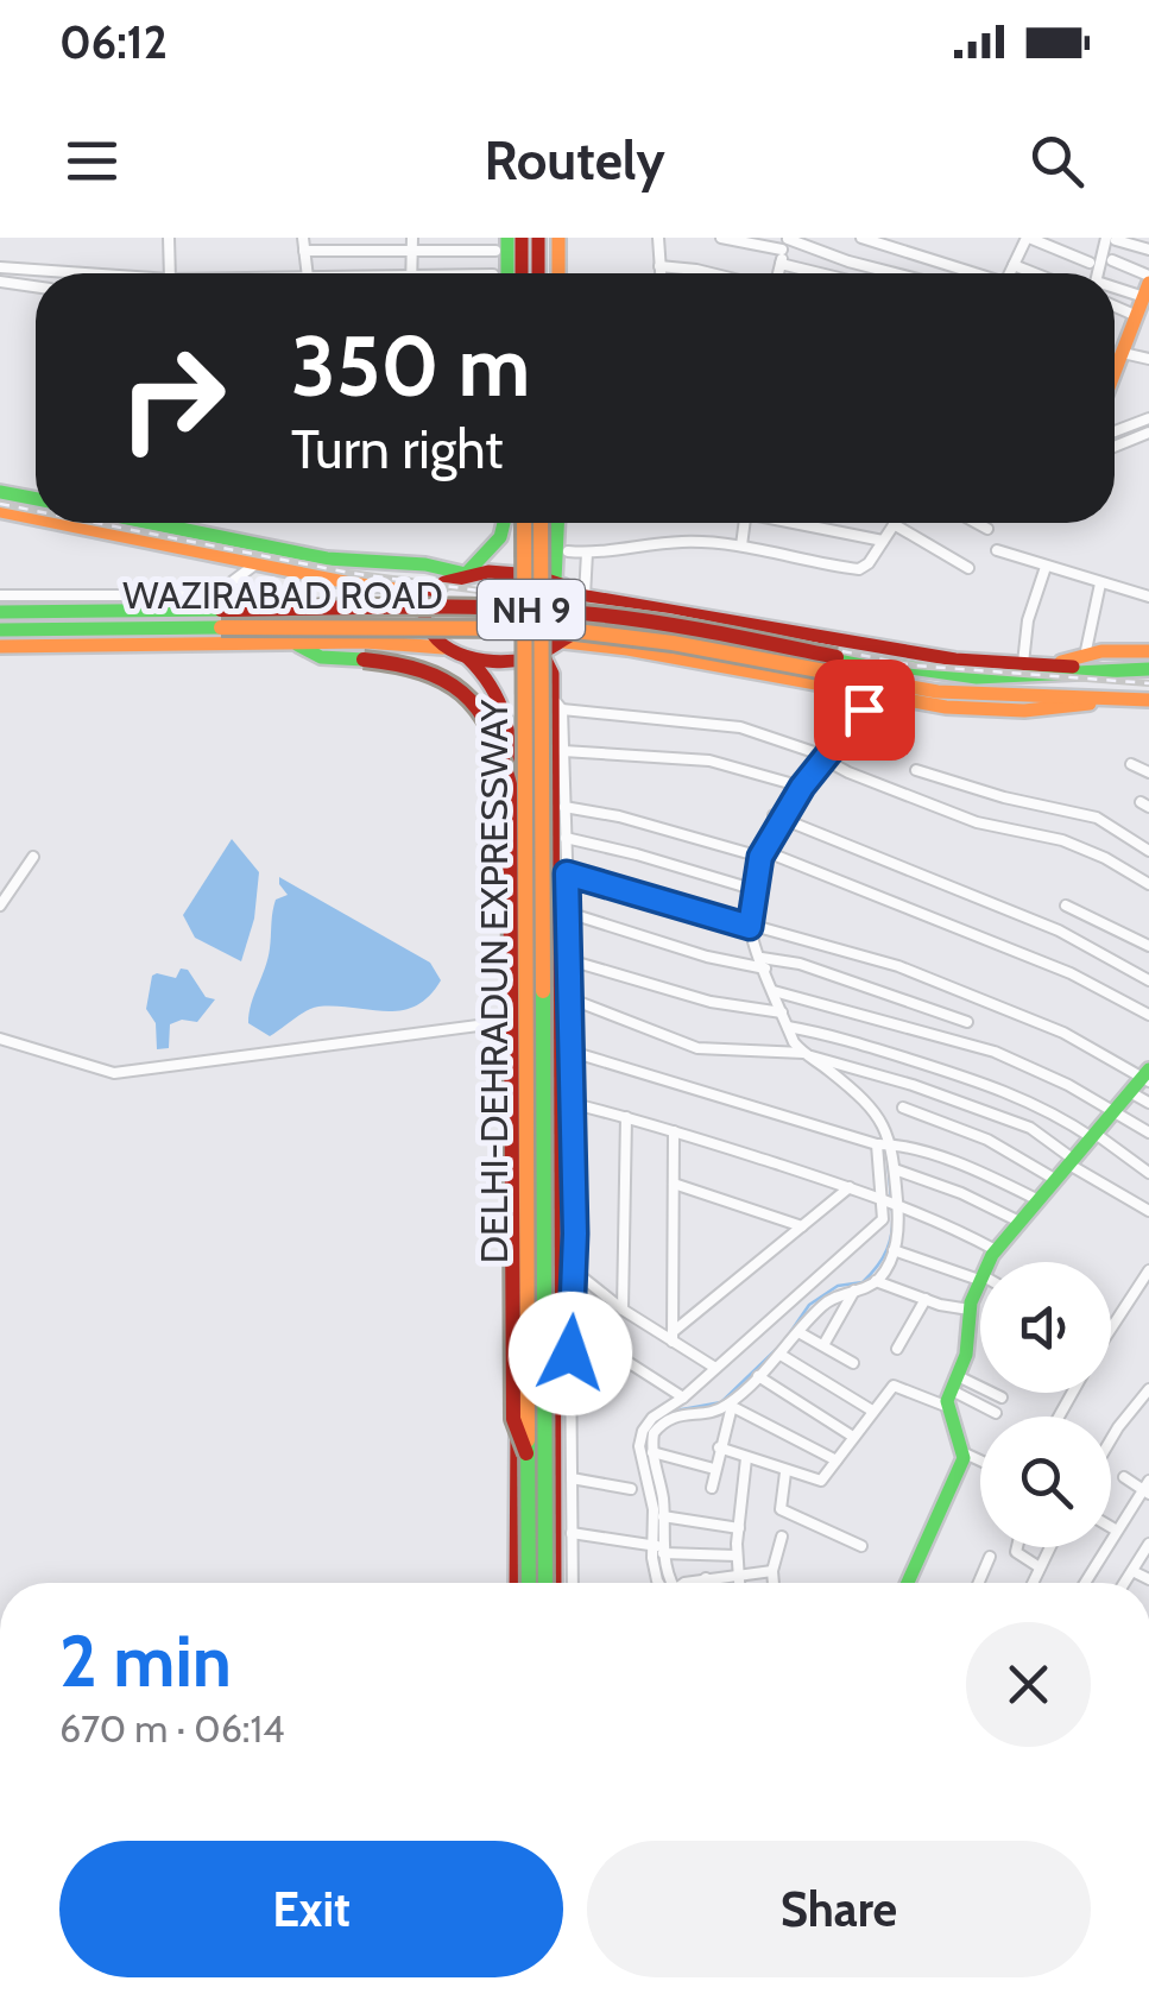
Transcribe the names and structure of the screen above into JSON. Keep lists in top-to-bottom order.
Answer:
{
  "streets": {
    "main road": ["WAZIRABAD ROAD", "NH 9", "DELHI-DEHRADUN EXPRESSWAY"]
  },
  "page": {
    "status": "06:12",
    "header": "Routely",
    "turn": ["350 m", "Turn right"],
    "heading": ["2 min", "670 m · 06:14"],
    "buttons": ["Exit", "Share"]
  }
}
